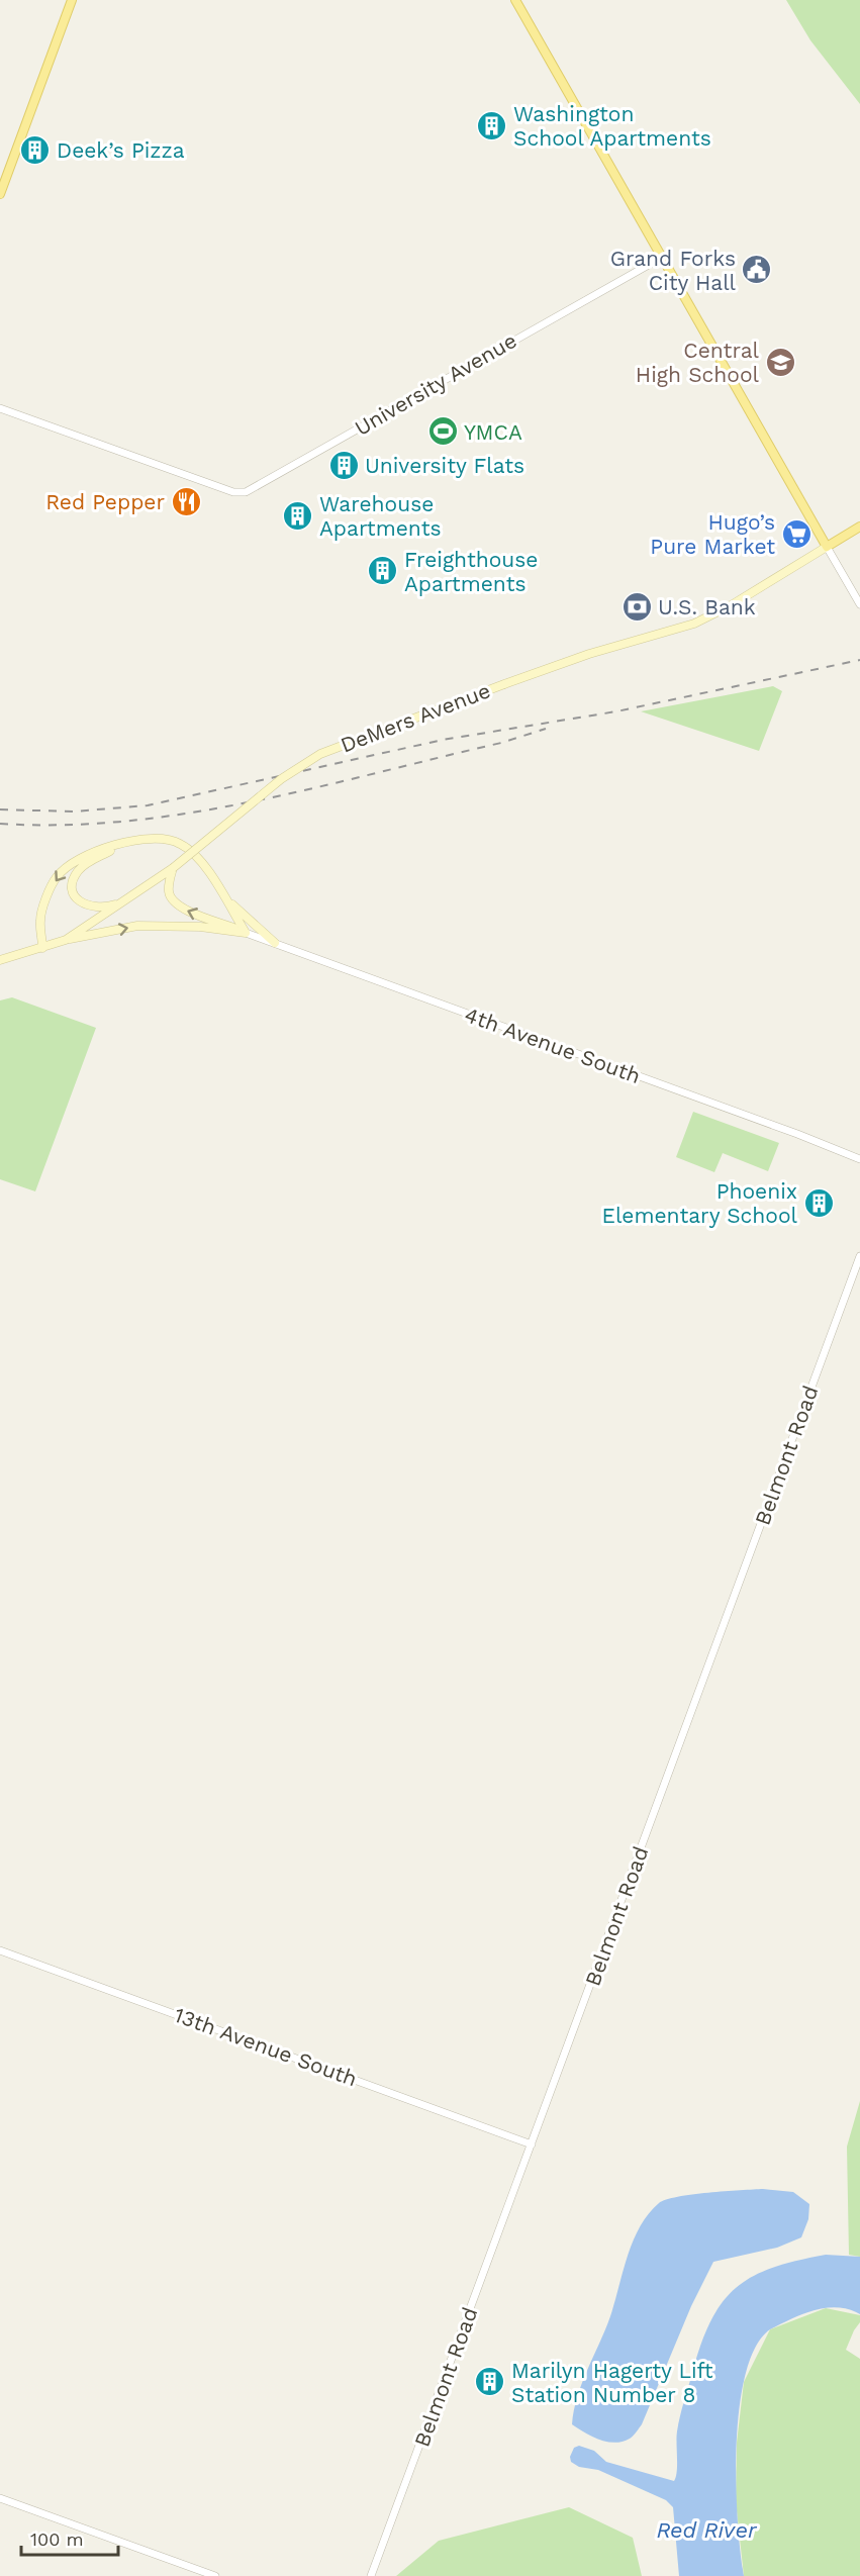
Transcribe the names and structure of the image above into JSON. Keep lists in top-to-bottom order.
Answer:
{
  "streets": {
    "main road": ["DeMers Avenue"],
    "street": [
      "University Avenue",
      "4th Avenue South",
      "Belmont Road",
      "13th Avenue South"
    ]
  },
  "crossings": [
    ["Belmont Road", "13th Avenue South"]
  ],
  "water": ["Red River"],
  "places": {
    "building": [
      "Washington School Apartments",
      "Deek’s Pizza",
      "University Flats",
      "Warehouse Apartments",
      "Freighthouse Apartments",
      "Phoenix Elementary School",
      "Marilyn Hagerty Lift Station Number 8"
    ],
    "public building": ["Grand Forks City Hall"],
    "school or university": ["Central High School"],
    "sports": ["YMCA"],
    "restaurant": ["Red Pepper"],
    "supermarket": ["Hugo’s Pure Market"],
    "bank": ["U.S. Bank"]
  },
  "scale_bar": "100 m"
}
